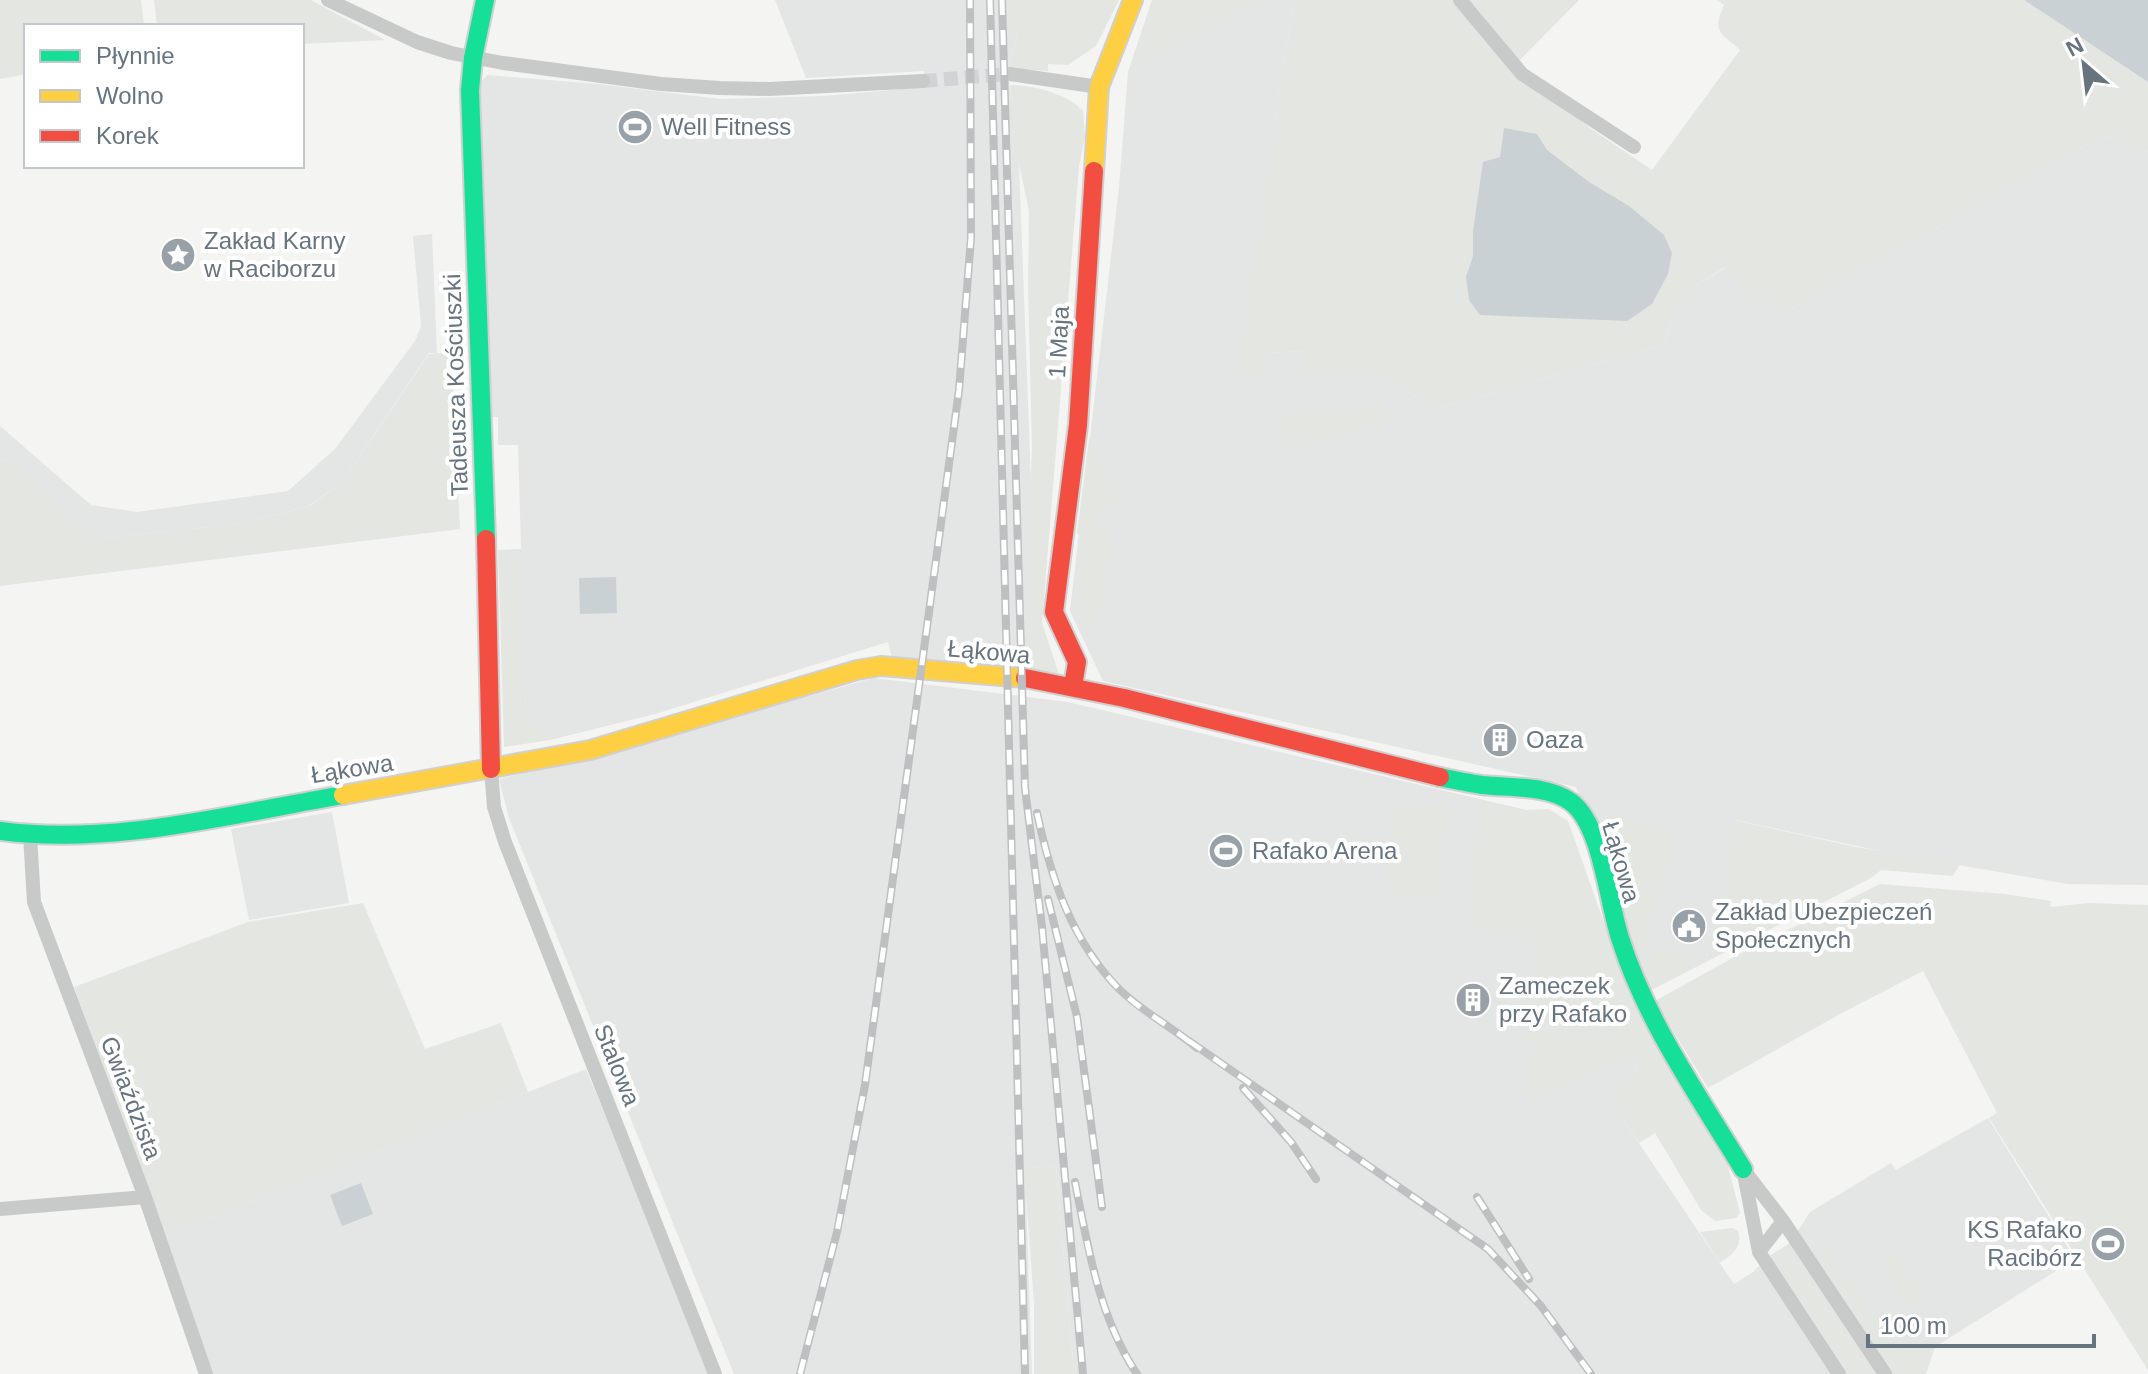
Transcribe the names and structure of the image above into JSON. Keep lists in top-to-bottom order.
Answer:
{
  "streets": {
    "street": [
      "1 Maja",
      "Tadeusza Kościuszki",
      "Łąkowa",
      "Stalowa",
      "Gwiaździsta"
    ]
  },
  "crossings": [
    ["1 Maja", "Łąkowa"],
    ["Tadeusza Kościuszki", "Łąkowa"],
    ["Tadeusza Kościuszki", "Stalowa"],
    ["Łąkowa", "Stalowa"],
    ["Łąkowa", "Gwiaździsta"]
  ],
  "places": {
    "sports": ["Well Fitness", "Rafako Arena", "KS Rafako Racibórz"],
    "place": ["Zakład Karny w Raciborzu"],
    "building": ["Oaza", "Zameczek przy Rafako"],
    "public building": ["Zakład Ubezpieczeń Społecznych"]
  },
  "legend": ["Płynnie", "Wolno", "Korek"],
  "scale_bar": "100 m",
  "north": "top left"
}
